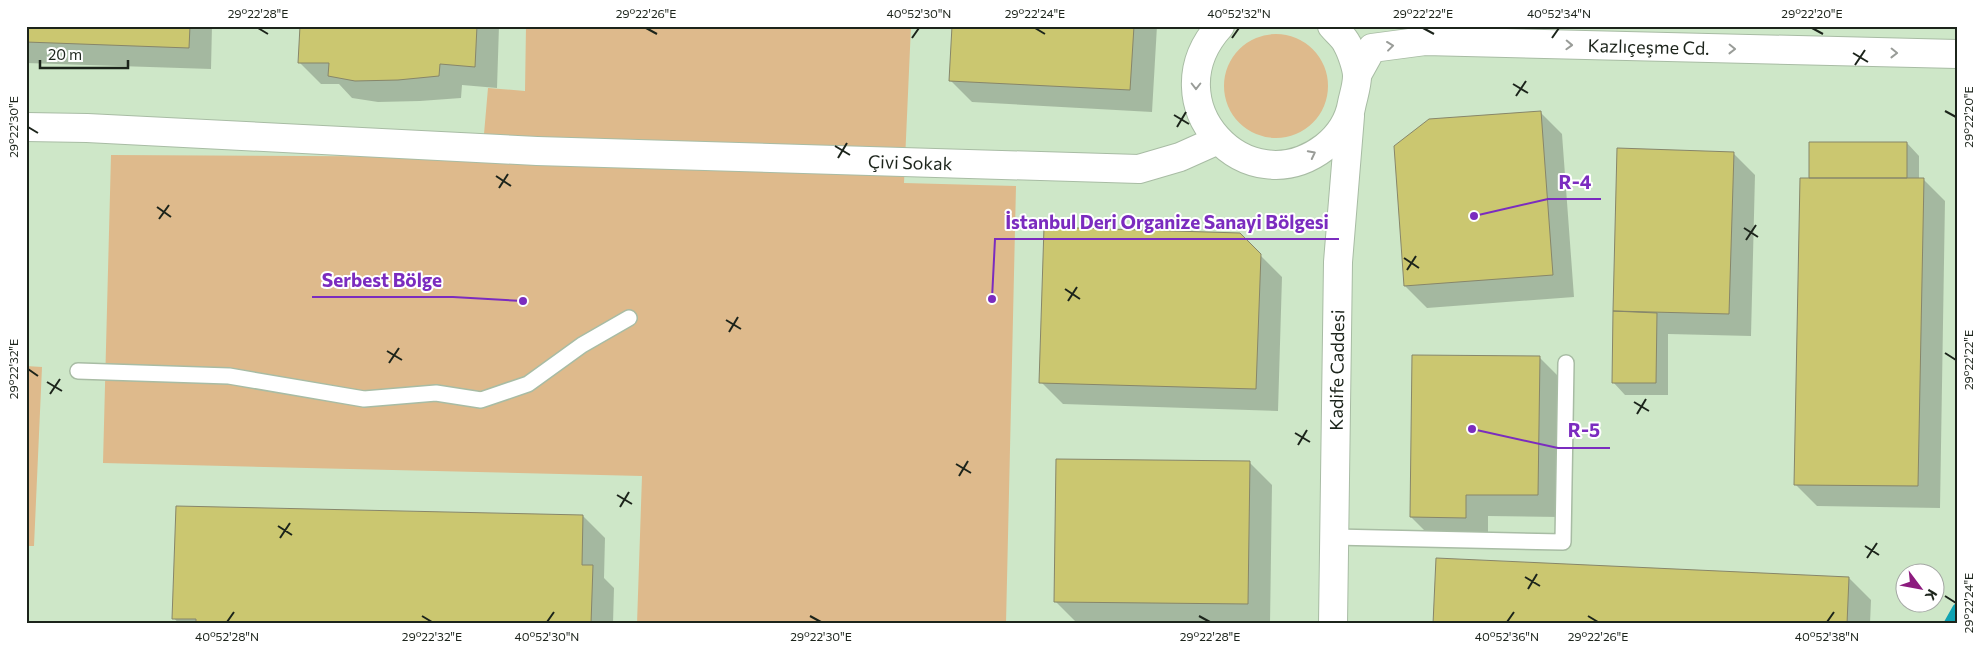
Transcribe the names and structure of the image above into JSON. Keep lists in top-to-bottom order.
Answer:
{
  "streets": {
    "street": ["Kazlıçeşme Cd.", "Çivi Sokak", "Kadife Caddesi"]
  },
  "crossings": [
    ["Kazlıçeşme Cd.", "Kadife Caddesi"]
  ],
  "one_way": ["Kazlıçeşme Cd."],
  "places": [
    "R-4",
    "İstanbul Deri Organize Sanayi Bölgesi",
    "Serbest Bölge",
    "R-5"
  ],
  "scale_bar": "20 m",
  "north": "bottom right",
  "coordinates": [
    "29°22'28\"E",
    "29°22'26\"E",
    "40°52'30\"N",
    "29°22'24\"E",
    "40°52'32\"N",
    "29°22'22\"E",
    "40°52'34\"N",
    "29°22'20\"E",
    "29°22'30\"E",
    "29°22'32\"E",
    "40°52'28\"N",
    "40°52'36\"N",
    "40°52'38\"N"
  ]
}
